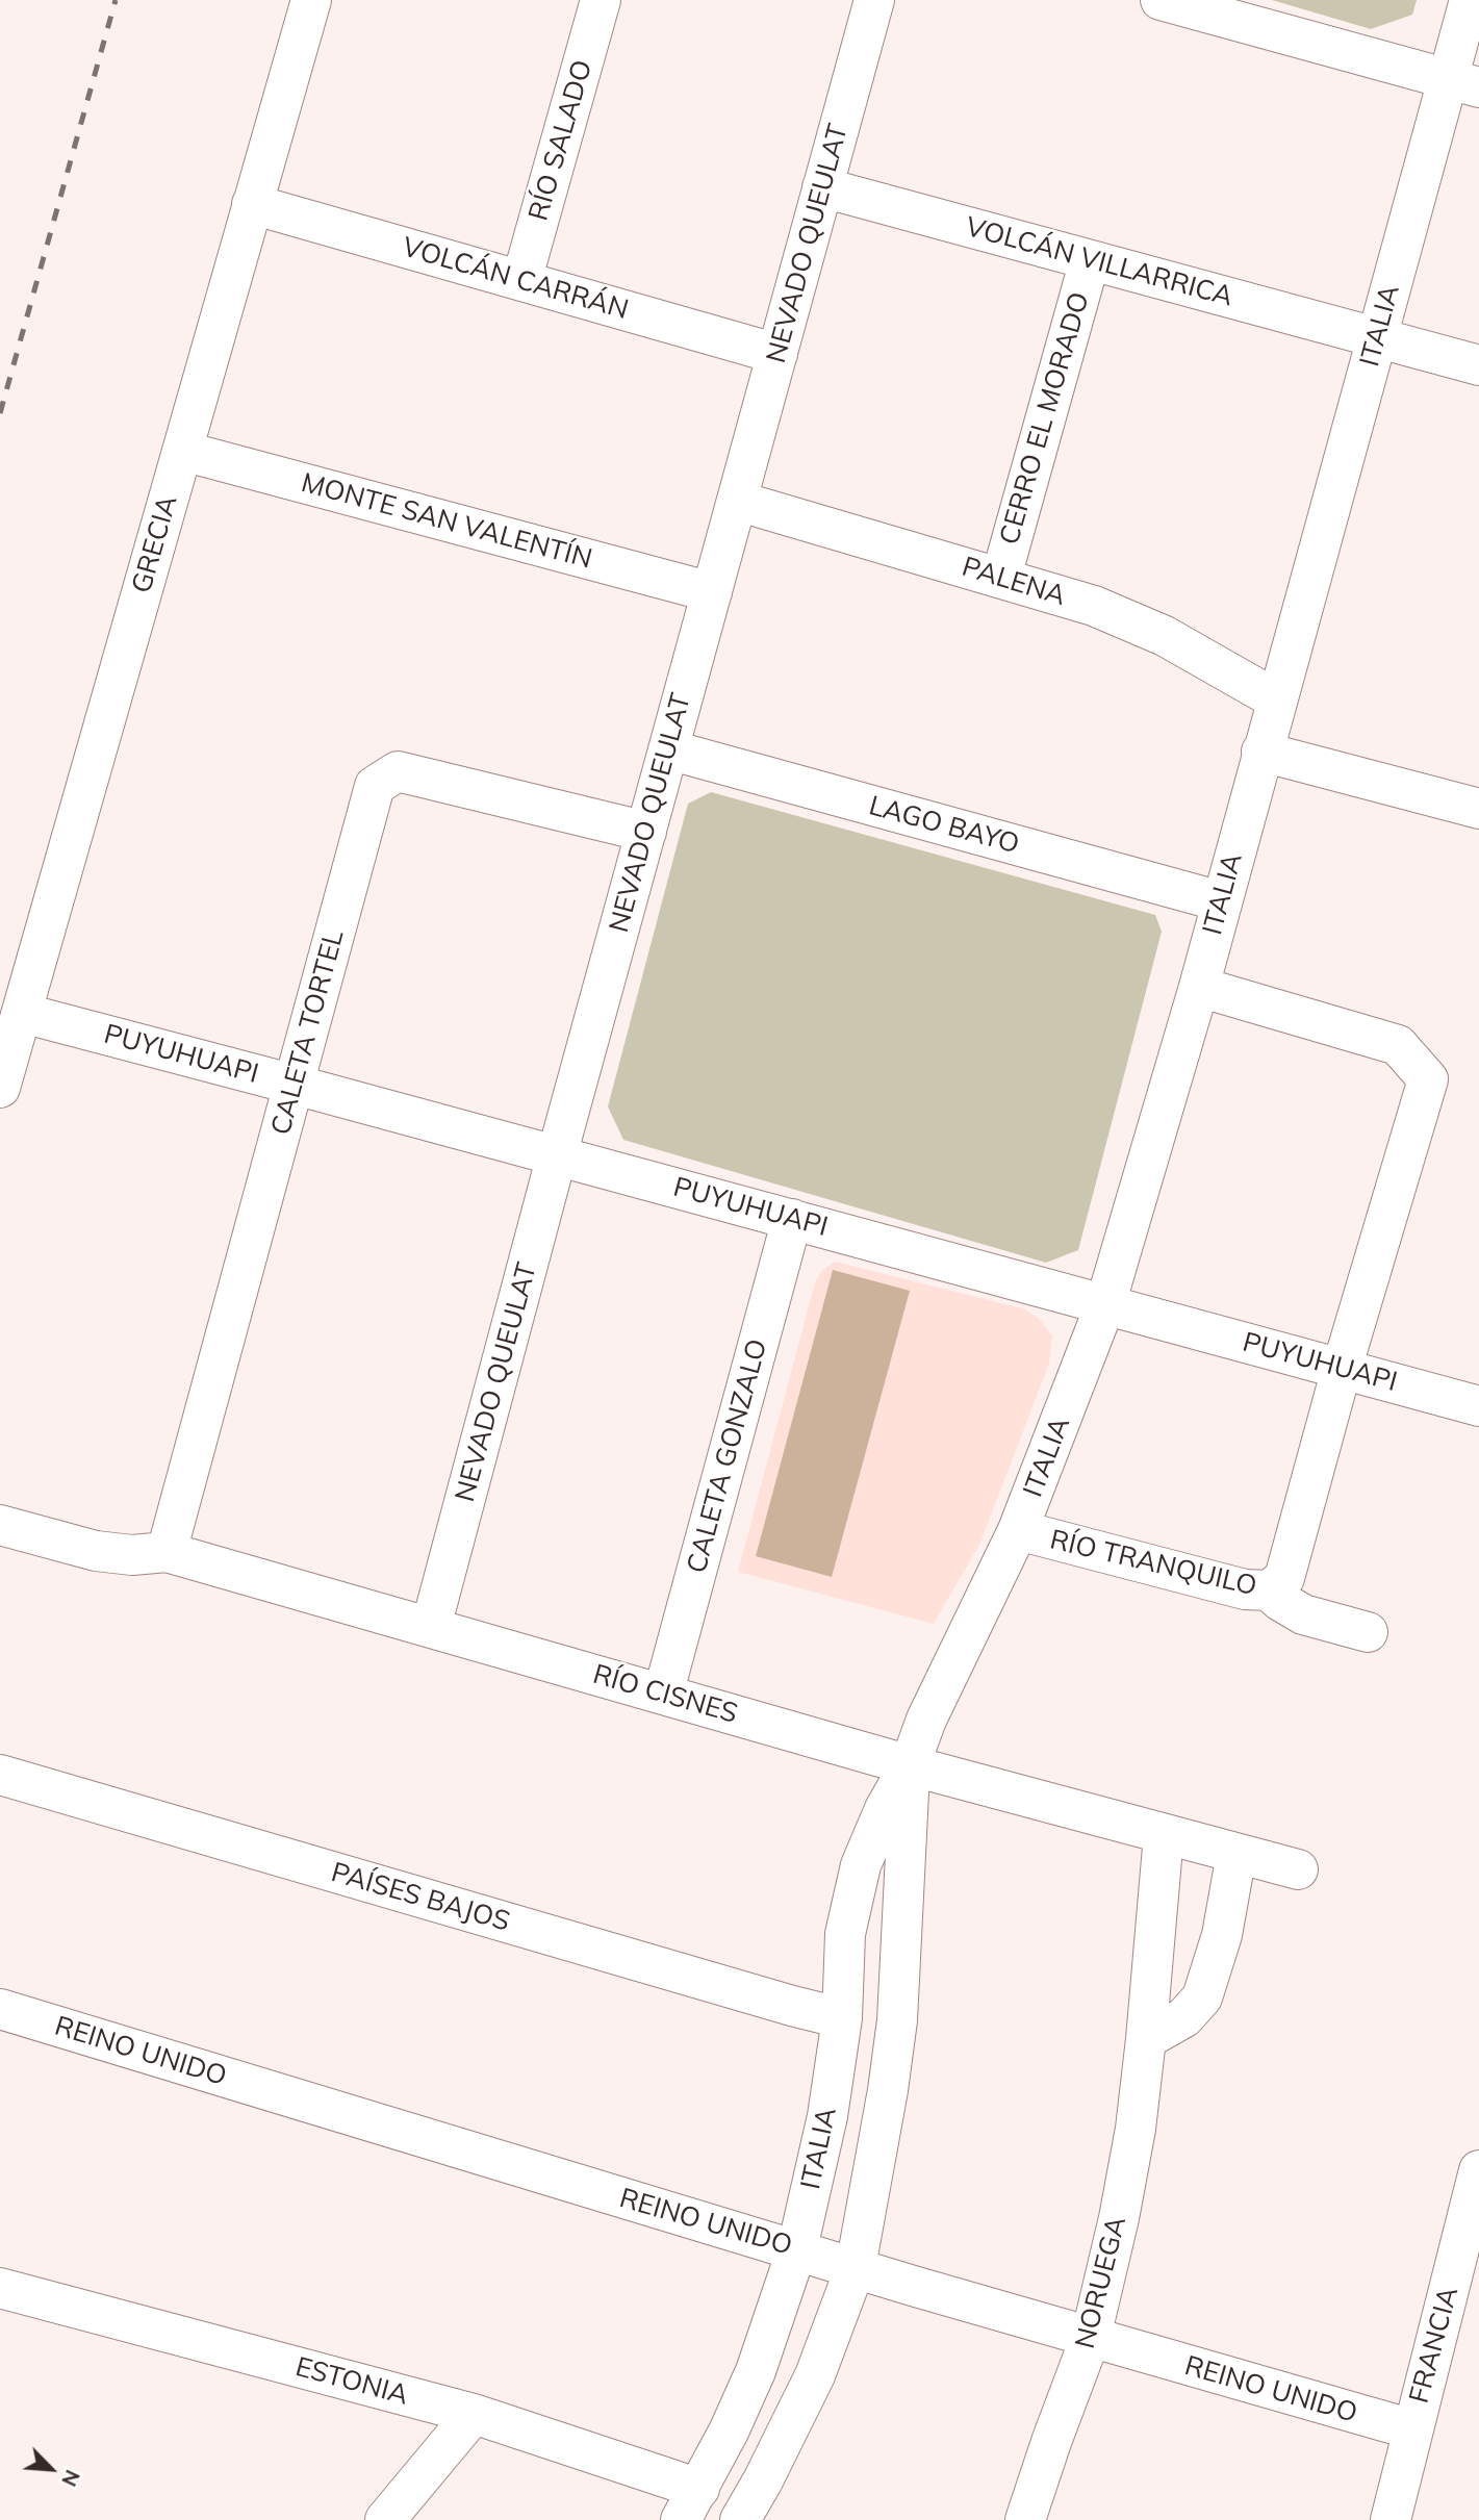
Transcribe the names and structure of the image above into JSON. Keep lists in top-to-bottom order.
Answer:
{
  "streets": {
    "street": [
      "RÍO SALADO",
      "NEVADO QUEULAT",
      "VOLCÁN VILLARRICA",
      "VOLCÁN CARRÁN",
      "ITALIA",
      "CERRO EL MORADO",
      "MONTE SAN VALENTÍN",
      "GRECIA",
      "PALENA",
      "LAGO BAYO",
      "CALETA TORTEL",
      "PUYUHUAPI",
      "CALETA GONZALO",
      "RÍO TRANQUILO",
      "RÍO CISNES",
      "PAÍSES BAJOS",
      "REINO UNIDO",
      "NORUEGA",
      "FRANCIA",
      "ESTONIA"
    ]
  },
  "crossings": [
    ["RÍO SALADO", "VOLCÁN CARRÁN"],
    ["NEVADO QUEULAT", "VOLCÁN VILLARRICA"],
    ["NEVADO QUEULAT", "VOLCÁN CARRÁN"],
    ["NEVADO QUEULAT", "MONTE SAN VALENTÍN"],
    ["NEVADO QUEULAT", "PALENA"],
    ["NEVADO QUEULAT", "LAGO BAYO"],
    ["NEVADO QUEULAT", "CALETA TORTEL"],
    ["NEVADO QUEULAT", "PUYUHUAPI"],
    ["NEVADO QUEULAT", "RÍO CISNES"],
    ["VOLCÁN VILLARRICA", "ITALIA"],
    ["VOLCÁN VILLARRICA", "CERRO EL MORADO"],
    ["VOLCÁN CARRÁN", "GRECIA"],
    ["ITALIA", "PALENA"],
    ["ITALIA", "LAGO BAYO"],
    ["ITALIA", "PUYUHUAPI"],
    ["ITALIA", "RÍO TRANQUILO"],
    ["ITALIA", "RÍO CISNES"],
    ["ITALIA", "PAÍSES BAJOS"],
    ["ITALIA", "REINO UNIDO"],
    ["ITALIA", "ESTONIA"],
    ["CERRO EL MORADO", "PALENA"],
    ["MONTE SAN VALENTÍN", "GRECIA"],
    ["GRECIA", "PUYUHUAPI"],
    ["CALETA TORTEL", "PUYUHUAPI"],
    ["CALETA TORTEL", "RÍO CISNES"],
    ["PUYUHUAPI", "CALETA GONZALO"],
    ["CALETA GONZALO", "RÍO CISNES"],
    ["RÍO CISNES", "NORUEGA"],
    ["REINO UNIDO", "NORUEGA"],
    ["REINO UNIDO", "FRANCIA"]
  ],
  "north": "bottom right"
}
